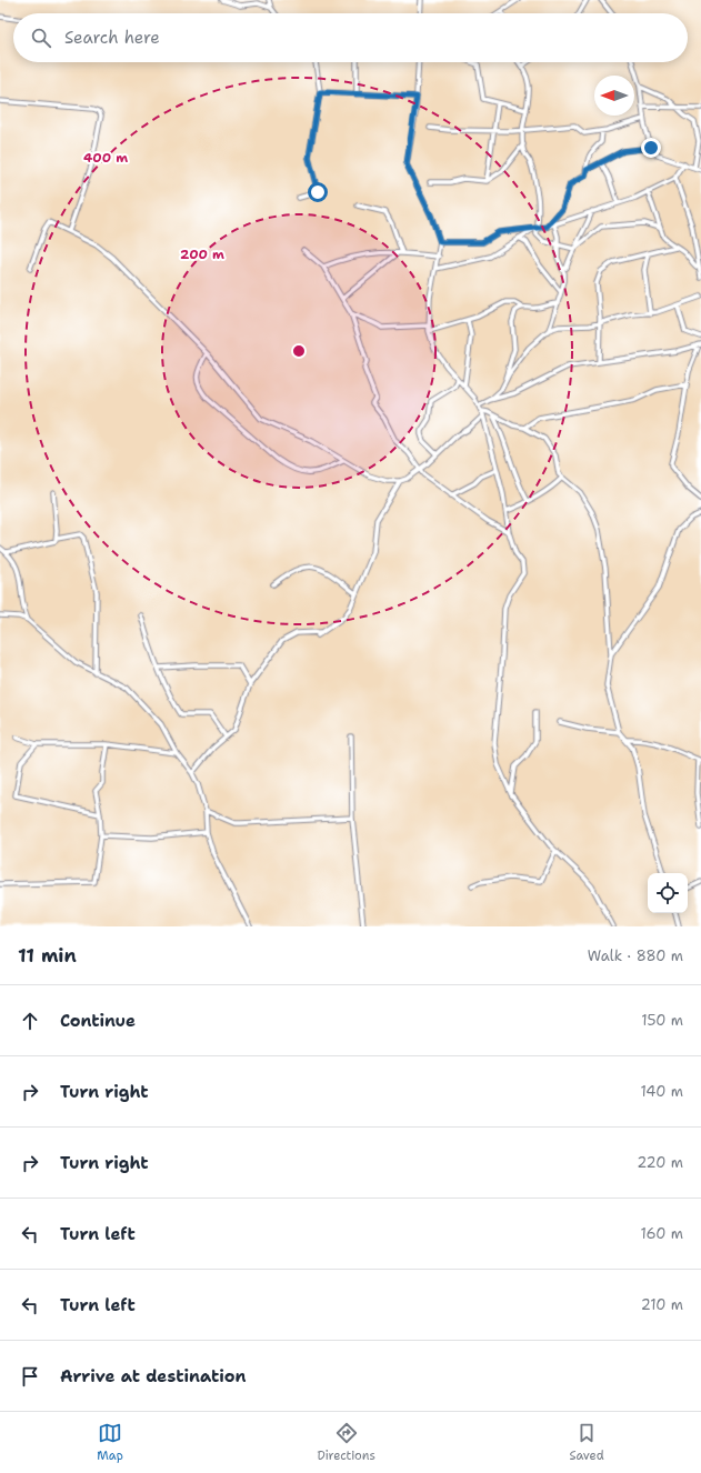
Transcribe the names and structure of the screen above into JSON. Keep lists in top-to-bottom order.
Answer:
{
  "north": "left",
  "page": {
    "search": "Search here",
    "heading": ["11 min", "Walk · 880 m"],
    "list": [
      ["Continue", "150 m"],
      ["Turn right", "140 m"],
      ["Turn right", "220 m"],
      ["Turn left", "160 m"],
      ["Turn left", "210 m"],
      "Arrive at destination"
    ],
    "nav": ["Map", "Directions", "Saved"]
  },
  "rings": ["400 m", "200 m"]
}
